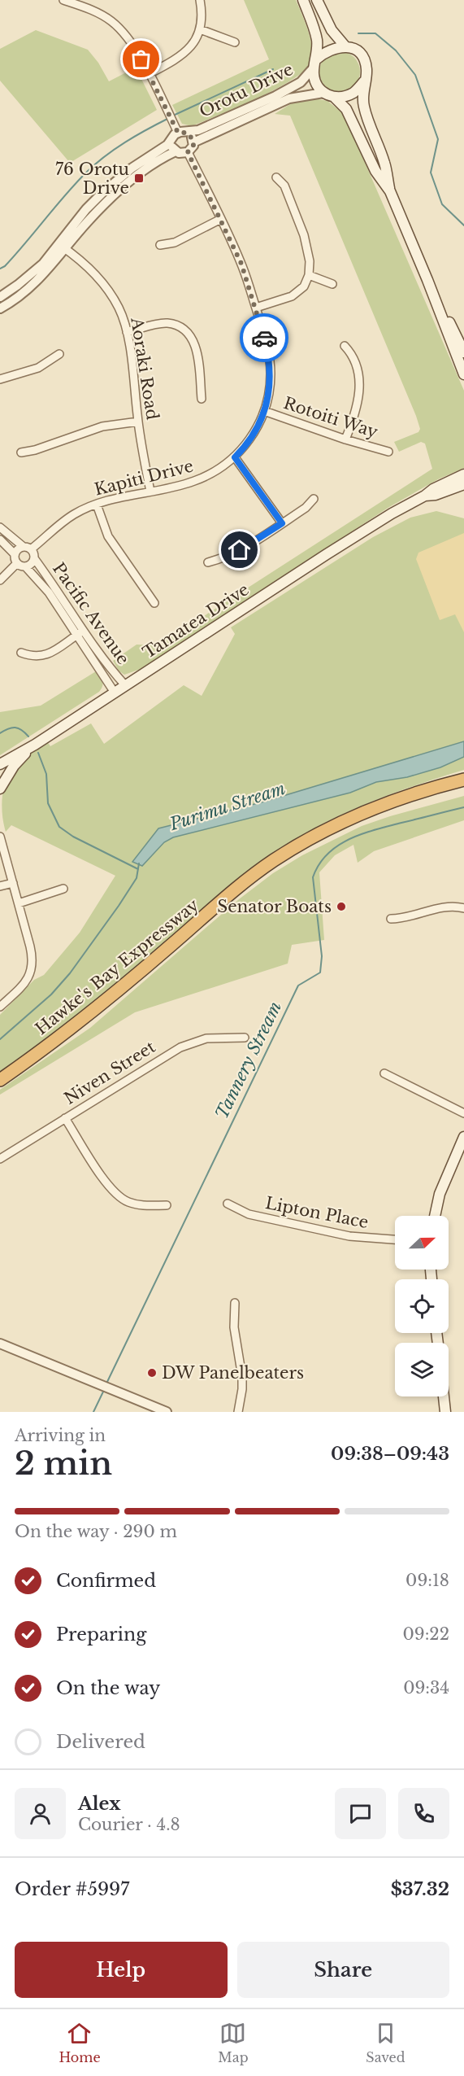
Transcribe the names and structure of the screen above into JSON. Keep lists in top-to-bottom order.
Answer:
{
  "streets": {
    "highway": ["Hawke's Bay Expressway"],
    "main road": ["Tamatea Drive"],
    "street": [
      "Orotu Drive",
      "Aoraki Road",
      "Rotoiti Way",
      "Kapiti Drive",
      "Pacific Avenue",
      "Niven Street",
      "Lipton Place"
    ]
  },
  "crossings": [
    ["Orotu Drive", "Aoraki Road"],
    ["Orotu Drive", "Kapiti Drive"],
    ["Aoraki Road", "Kapiti Drive"],
    ["Rotoiti Way", "Kapiti Drive"],
    ["Kapiti Drive", "Pacific Avenue"],
    ["Pacific Avenue", "Tamatea Drive"]
  ],
  "water": ["Purimu Stream", "Tannery Stream"],
  "places": {
    "transit": ["76 Orotu Drive"],
    "other": ["Senator Boats", "DW Panelbeaters"]
  },
  "north": "right",
  "page": {
    "heading": ["2 min", "Arriving in", "09:38–09:43"],
    "panel": [
      "Alex",
      "Courier · 4.8",
      "Order #5997",
      "$37.32"
    ],
    "bar": "On the way · 290 m",
    "list": [
      ["Confirmed", "09:18"],
      ["Preparing", "09:22"],
      ["On the way", "09:34"],
      "Delivered"
    ],
    "buttons": ["Help", "Share"],
    "tabs": ["Home", "Map", "Saved"]
  }
}
